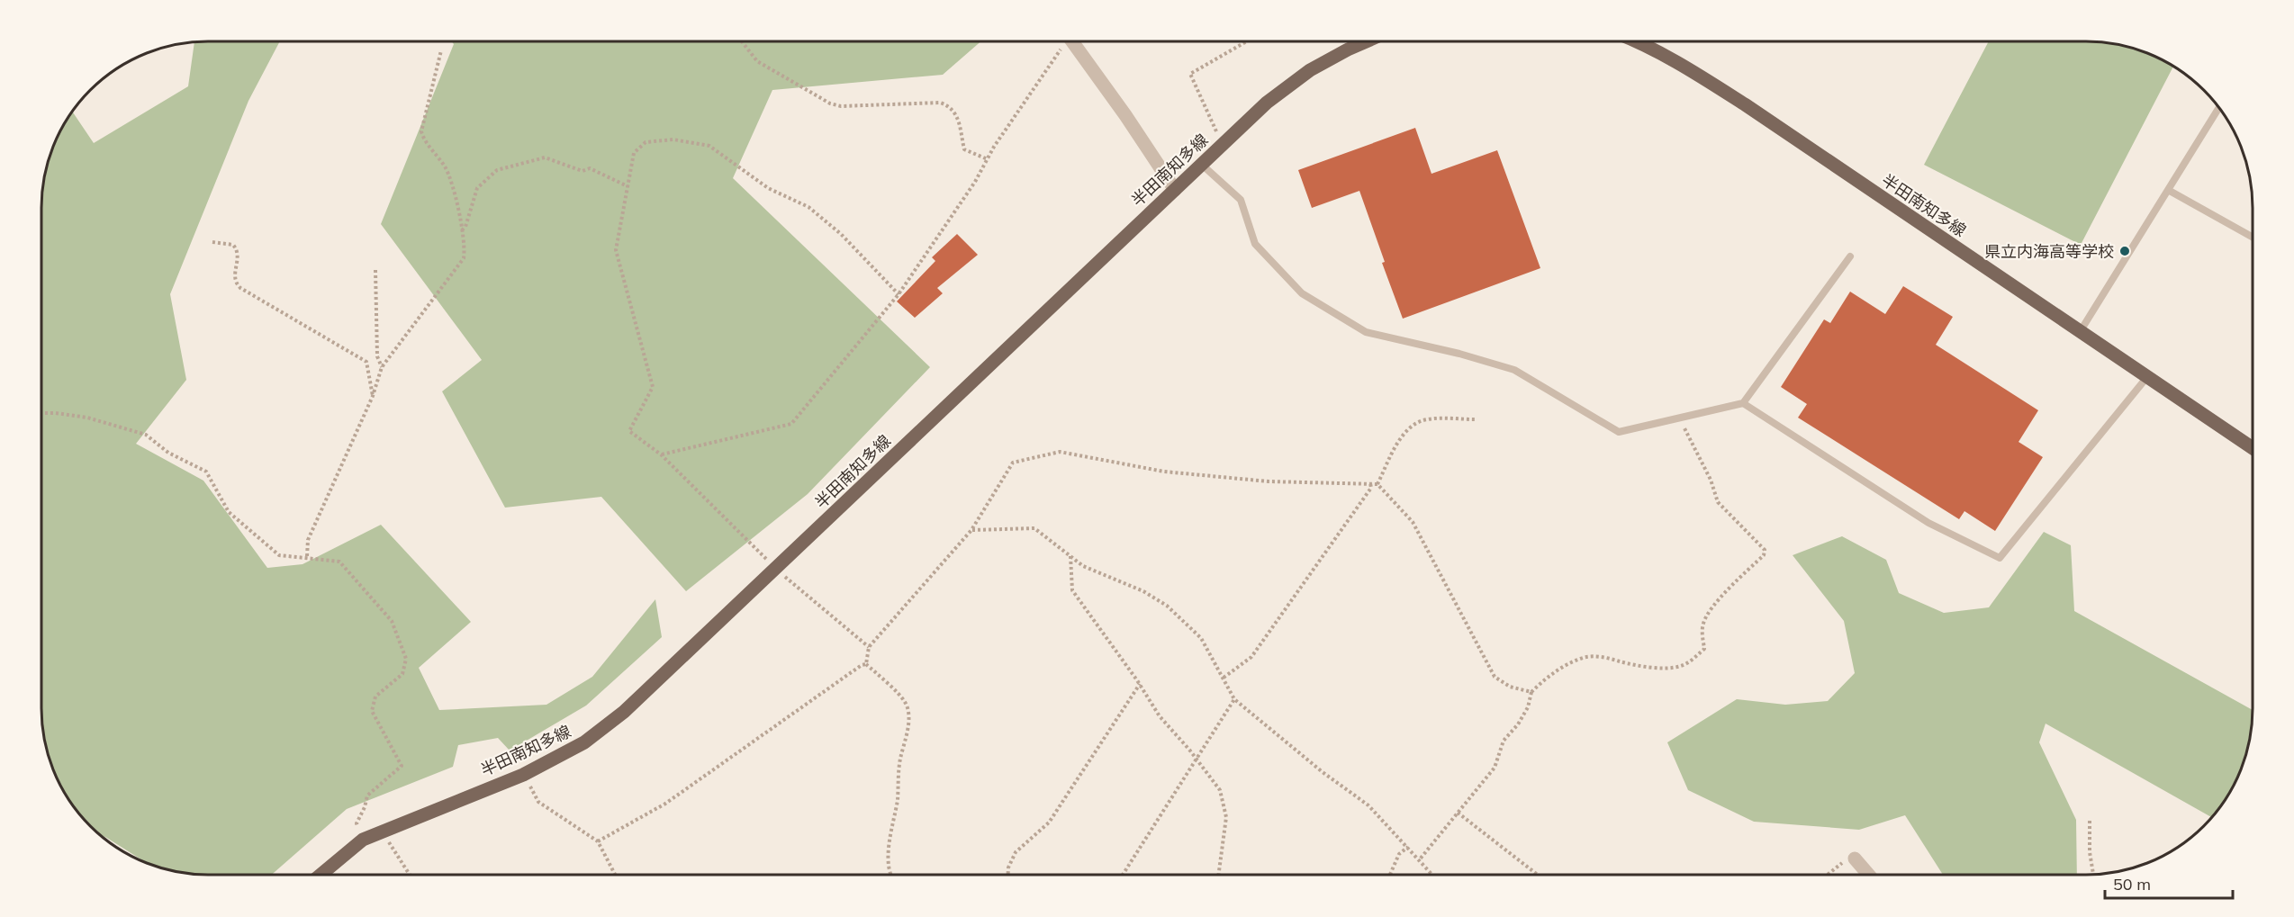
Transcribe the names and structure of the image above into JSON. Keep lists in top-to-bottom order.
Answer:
{
  "streets": {
    "main road": ["半田南知多線"]
  },
  "places": ["県立内海高等学校"],
  "scale_bar": "50 m"
}
